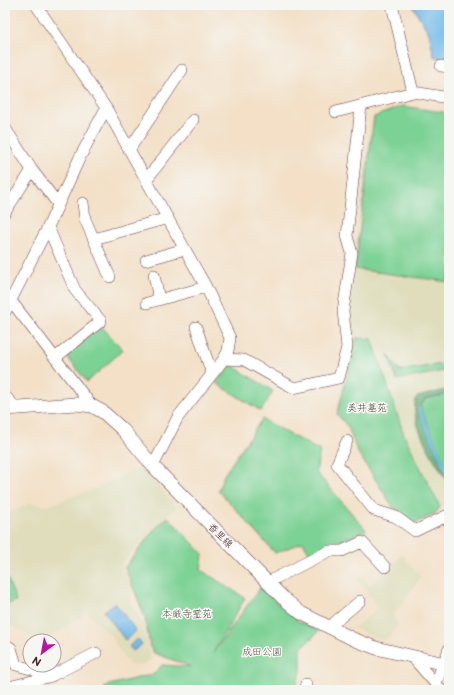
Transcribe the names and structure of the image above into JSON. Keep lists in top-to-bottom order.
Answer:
{
  "streets": {
    "street": ["香里線"]
  },
  "parks": ["美井墓苑", "本厳寺霊苑", "成田公園"],
  "north": "bottom left"
}
